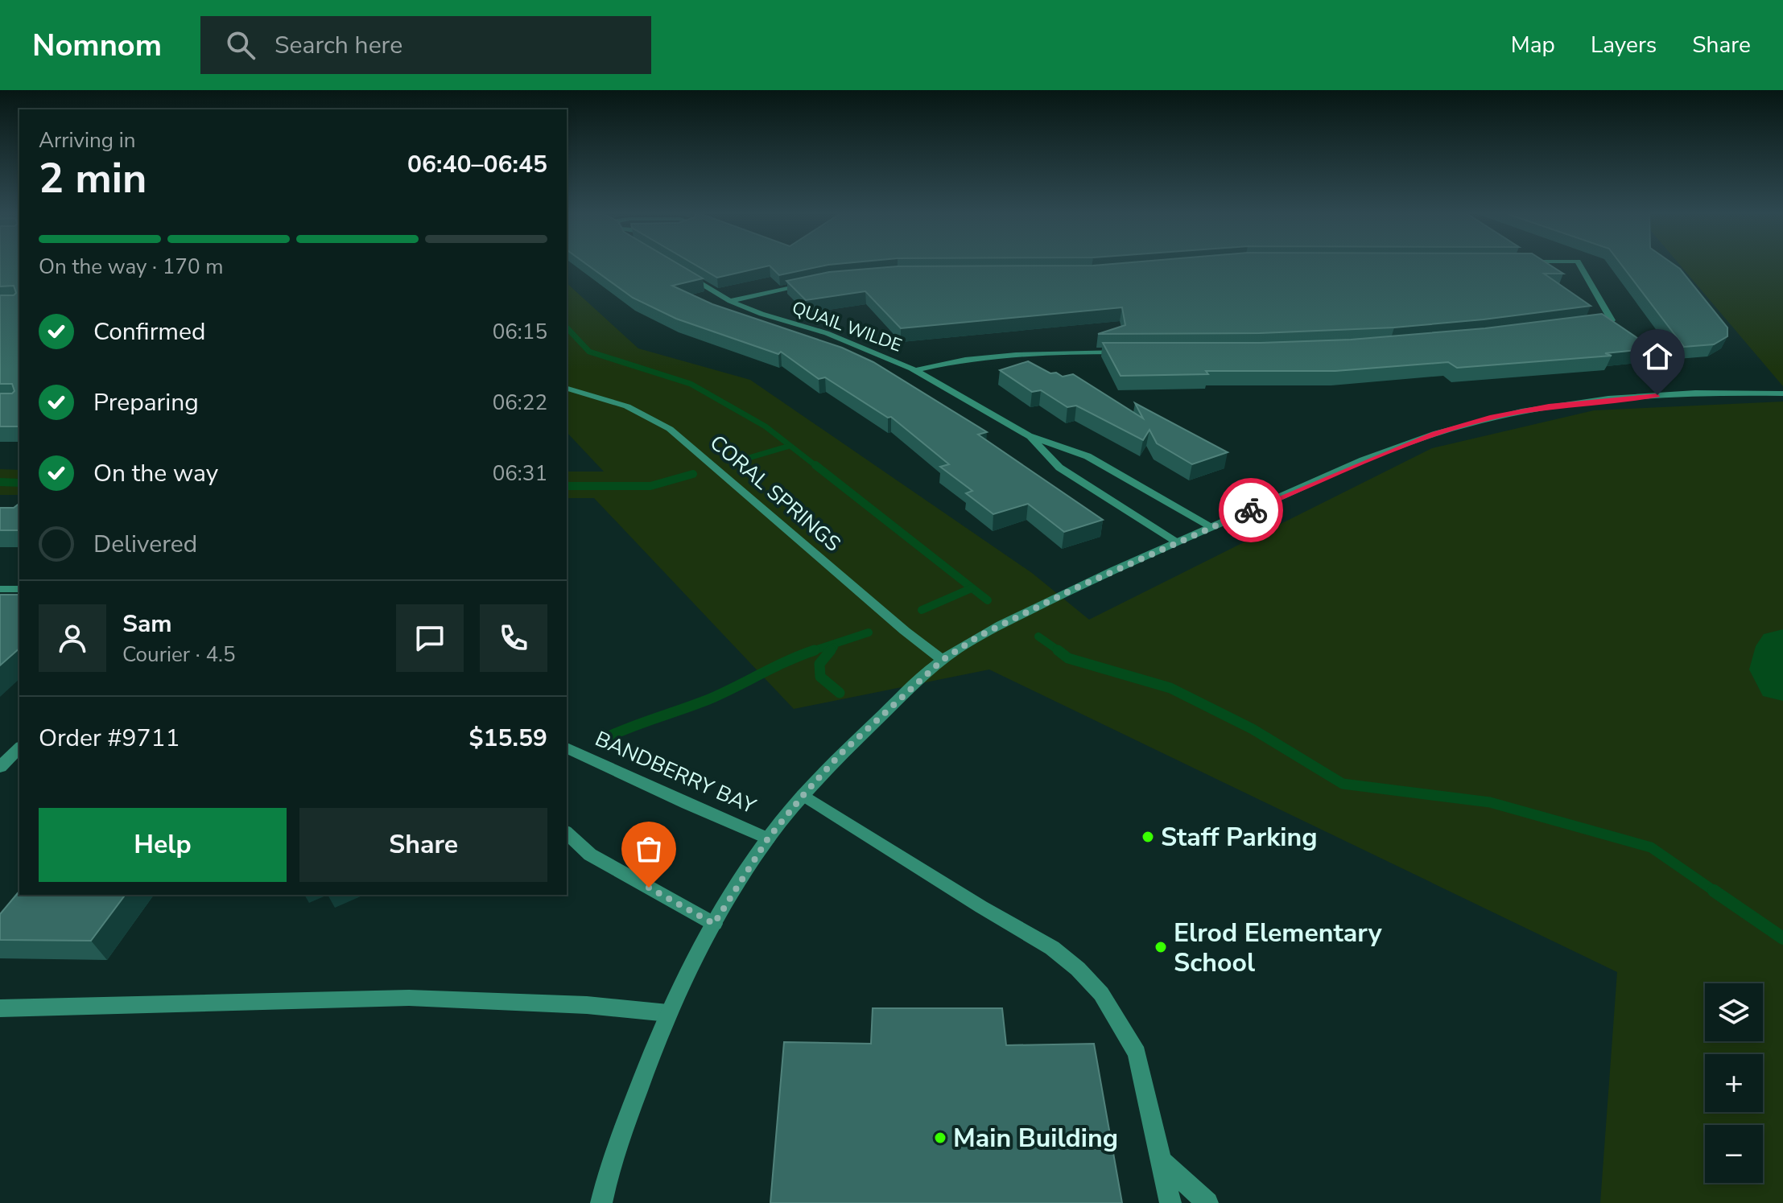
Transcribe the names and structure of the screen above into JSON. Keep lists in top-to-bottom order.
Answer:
{
  "streets": {
    "street": ["QUAIL WILDE", "CORAL SPRINGS", "BANDBERRY BAY"]
  },
  "places": ["Staff Parking", "Elrod Elementary School", "Main Building"],
  "page": {
    "header": "Nomnom",
    "search": "Search here",
    "nav": ["Map", "Layers", "Share"],
    "heading": ["2 min", "Arriving in", "06:40–06:45"],
    "panel": [
      "Sam",
      "Courier · 4.5",
      "Order #9711",
      "$15.59"
    ],
    "bar": "On the way · 170 m",
    "list": [
      ["Confirmed", "06:15"],
      ["Preparing", "06:22"],
      ["On the way", "06:31"],
      "Delivered"
    ],
    "buttons": ["Help", "Share"],
    "map_buttons": ["+", "−"]
  }
}
